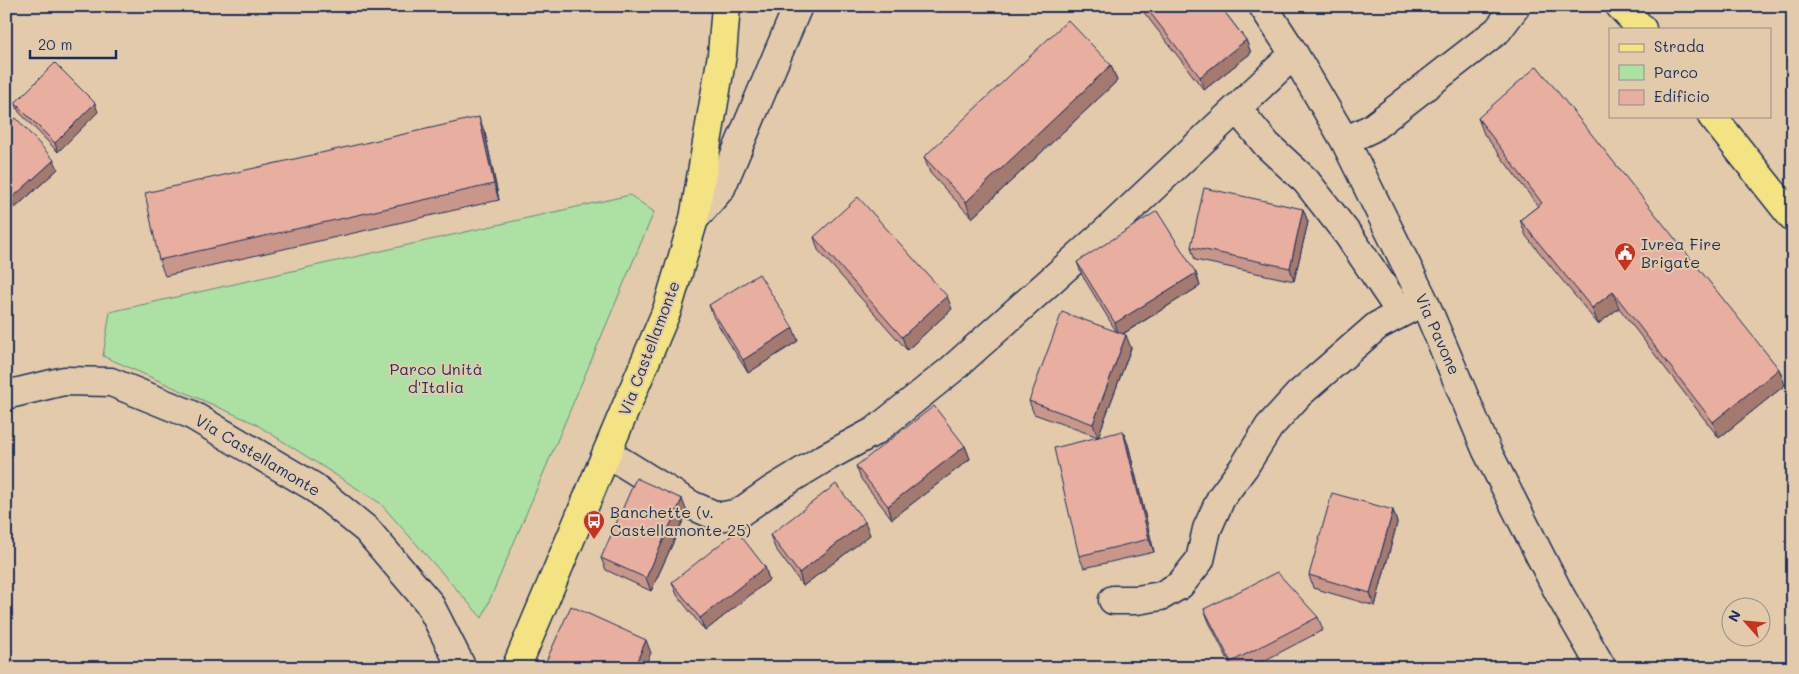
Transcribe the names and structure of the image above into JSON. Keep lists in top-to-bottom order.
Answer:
{
  "streets": {
    "main road": ["Via Castellamonte"],
    "street": ["Via Pavone"]
  },
  "parks": ["Parco Unità d'Italia"],
  "places": {
    "public building": ["Ivrea Fire Brigate"],
    "bus stop": ["Banchette (v. Castellamonte 25)"]
  },
  "legend": ["Strada", "Parco", "Edificio"],
  "scale_bar": "20 m",
  "north": "top left"
}
